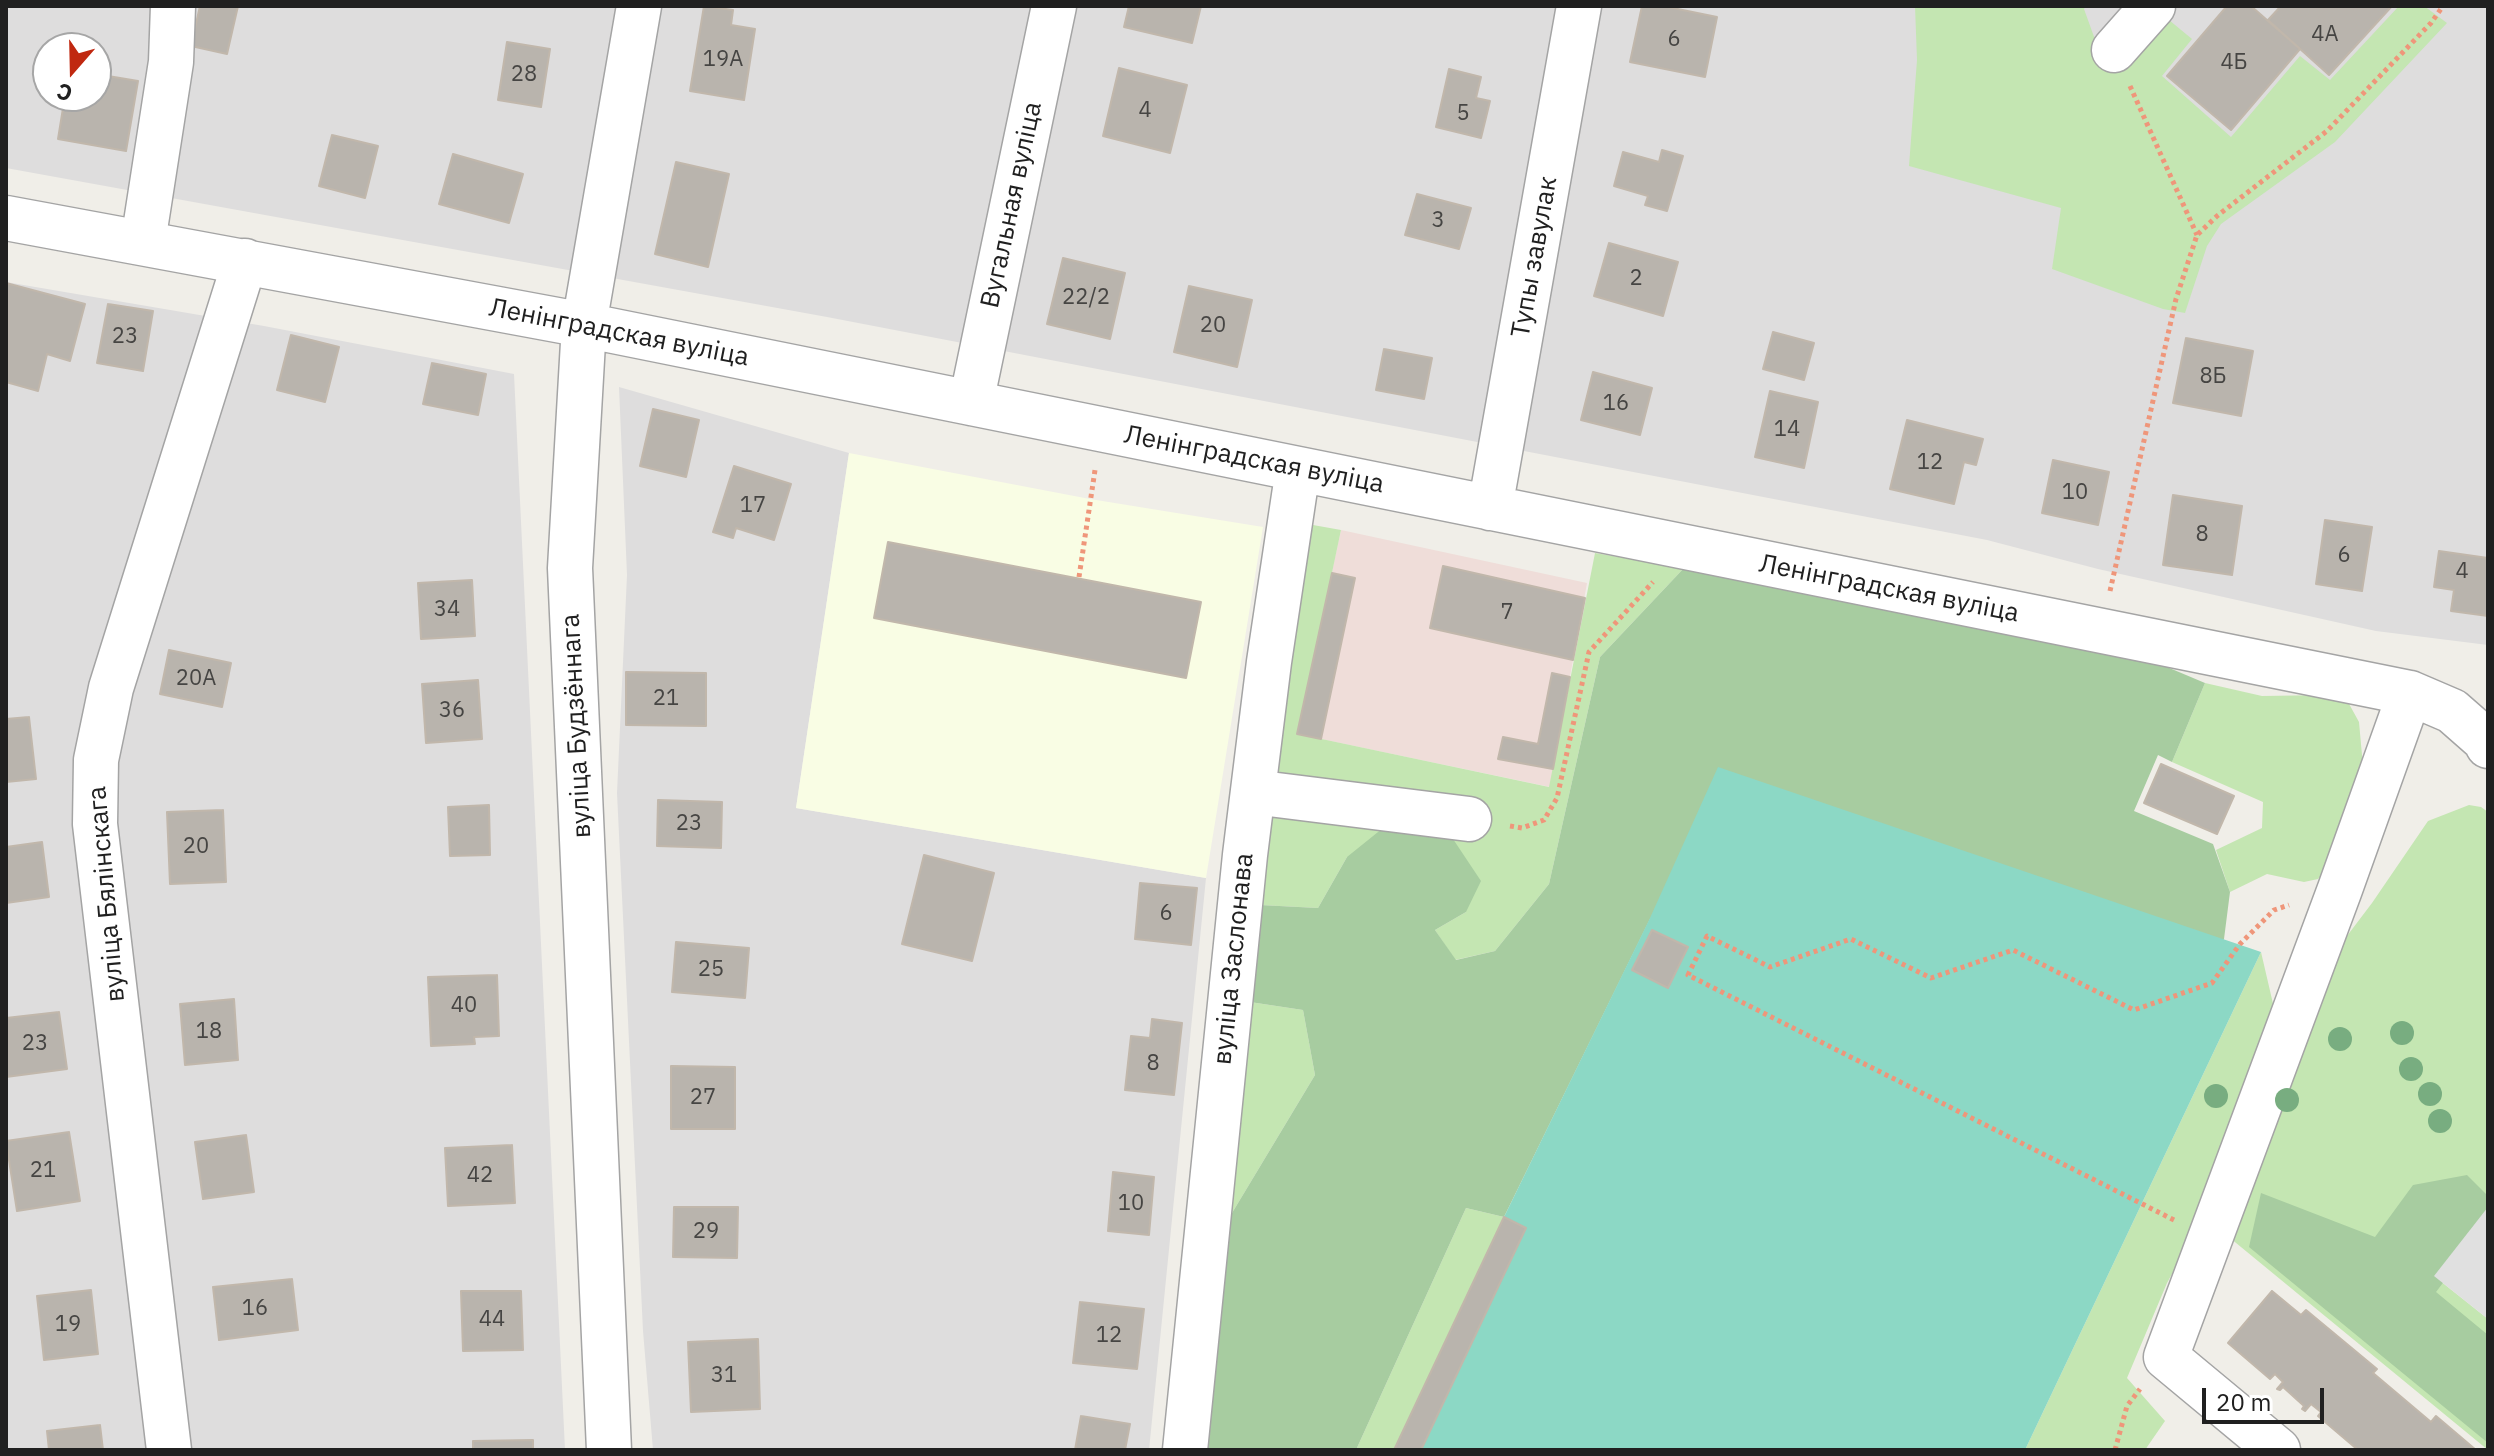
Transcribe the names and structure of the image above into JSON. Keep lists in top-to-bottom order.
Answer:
{
  "streets": {
    "street": [
      "Вугальная вуліца",
      "Тупы завулак",
      "Ленінградская вуліца",
      "вуліца Будзённага",
      "вуліца Бялінскага",
      "вуліца Заслонава"
    ]
  },
  "crossings": [
    ["Вугальная вуліца", "Ленінградская вуліца"],
    ["Тупы завулак", "Ленінградская вуліца"],
    ["Ленінградская вуліца", "вуліца Будзённага"],
    ["Ленінградская вуліца", "вуліца Бялінскага"],
    ["Ленінградская вуліца", "вуліца Заслонава"]
  ],
  "house_numbers": [
    "4А",
    "6",
    "19А",
    "4Б",
    "28",
    "4",
    "5",
    "3",
    "2",
    "22/2",
    "20",
    "23",
    "8Б",
    "16",
    "14",
    "12",
    "10",
    "17",
    "8",
    "6",
    "4",
    "34",
    "7",
    "20А",
    "21",
    "36",
    "23",
    "20",
    "6",
    "25",
    "40",
    "18",
    "23",
    "8",
    "27",
    "21",
    "42",
    "10",
    "29",
    "16",
    "44",
    "19",
    "12",
    "31"
  ],
  "scale_bar": "20 m",
  "north": "bottom"
}
